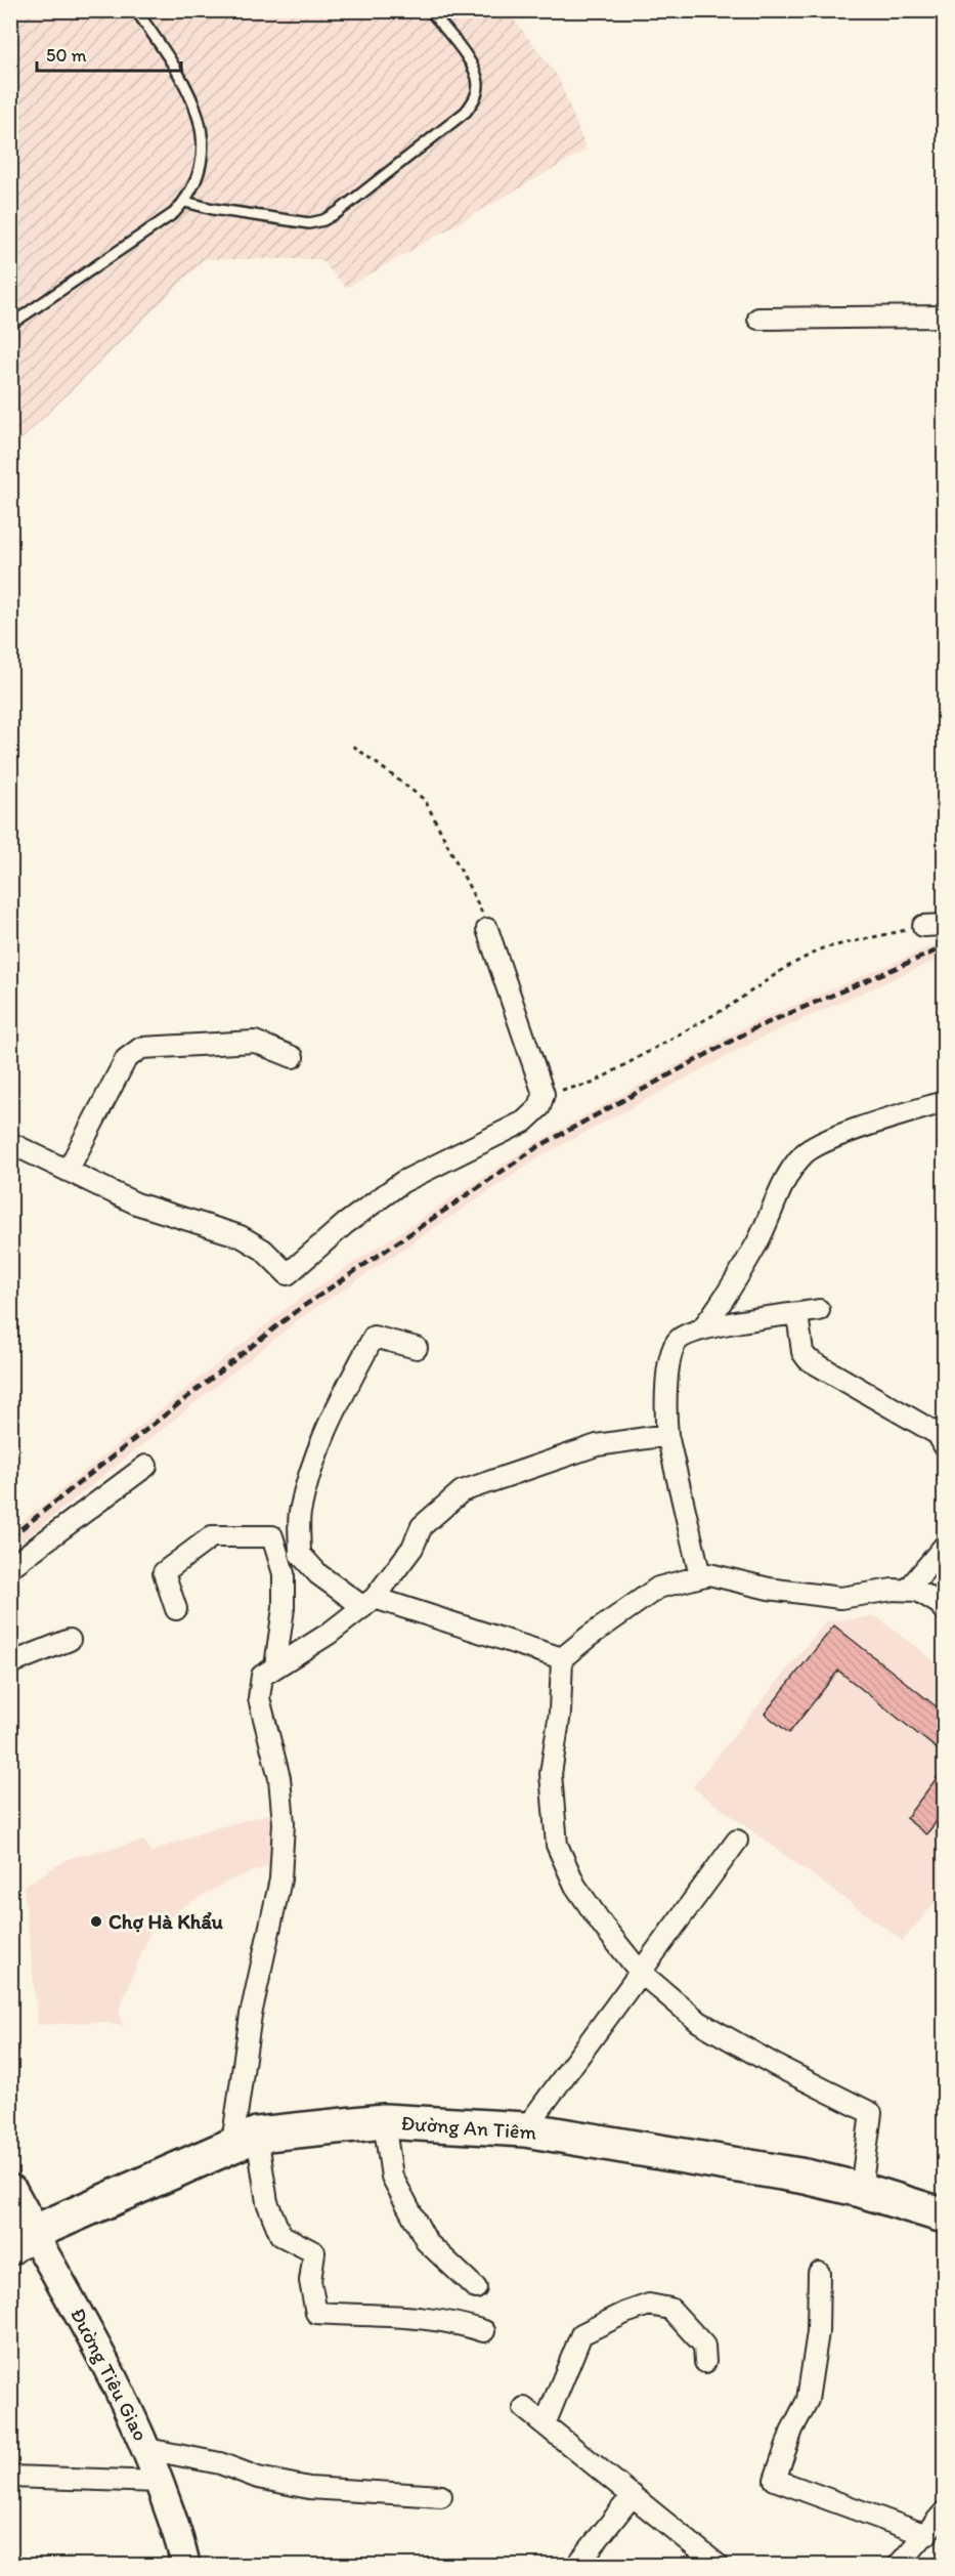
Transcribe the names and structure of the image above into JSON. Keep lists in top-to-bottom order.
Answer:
{
  "streets": {
    "highway": ["Đường An Tiêm", "Đường Tiêu Giao"]
  },
  "crossings": [
    ["Đường An Tiêm", "Đường Tiêu Giao"]
  ],
  "places": ["Chợ Hà Khẩu"],
  "scale_bar": "50 m"
}
